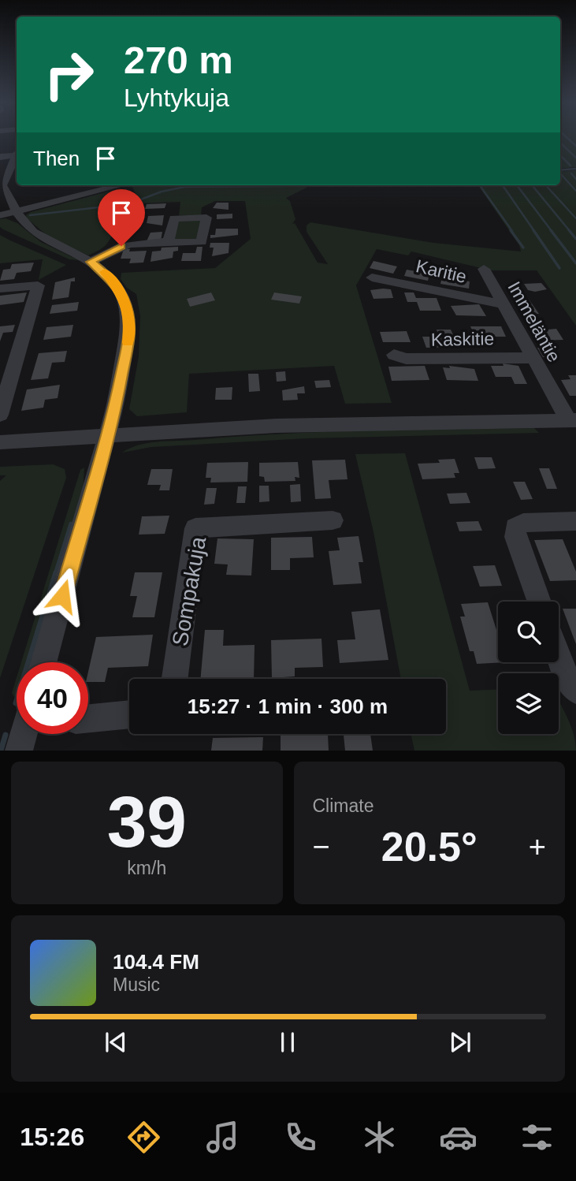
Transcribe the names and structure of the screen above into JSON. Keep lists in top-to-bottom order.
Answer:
{
  "streets": {
    "street": [
      "Karitie",
      "Immeläntie",
      "Kaskitie",
      "Sompakuja"
    ]
  },
  "crossings": [
    ["Karitie", "Immeläntie"],
    ["Immeläntie", "Kaskitie"]
  ],
  "page": {
    "turn": ["270 m", "Lyhtykuja"],
    "then": "Then",
    "limit": "40",
    "trip": "15:27 · 1 min · 300 m",
    "tile": [
      ["39", "km/h"],
      "Climate"
    ],
    "heat": ["−", "20.5°", "+"],
    "song": ["104.4 FM", "Music"],
    "tabs": "15:26"
  }
}
